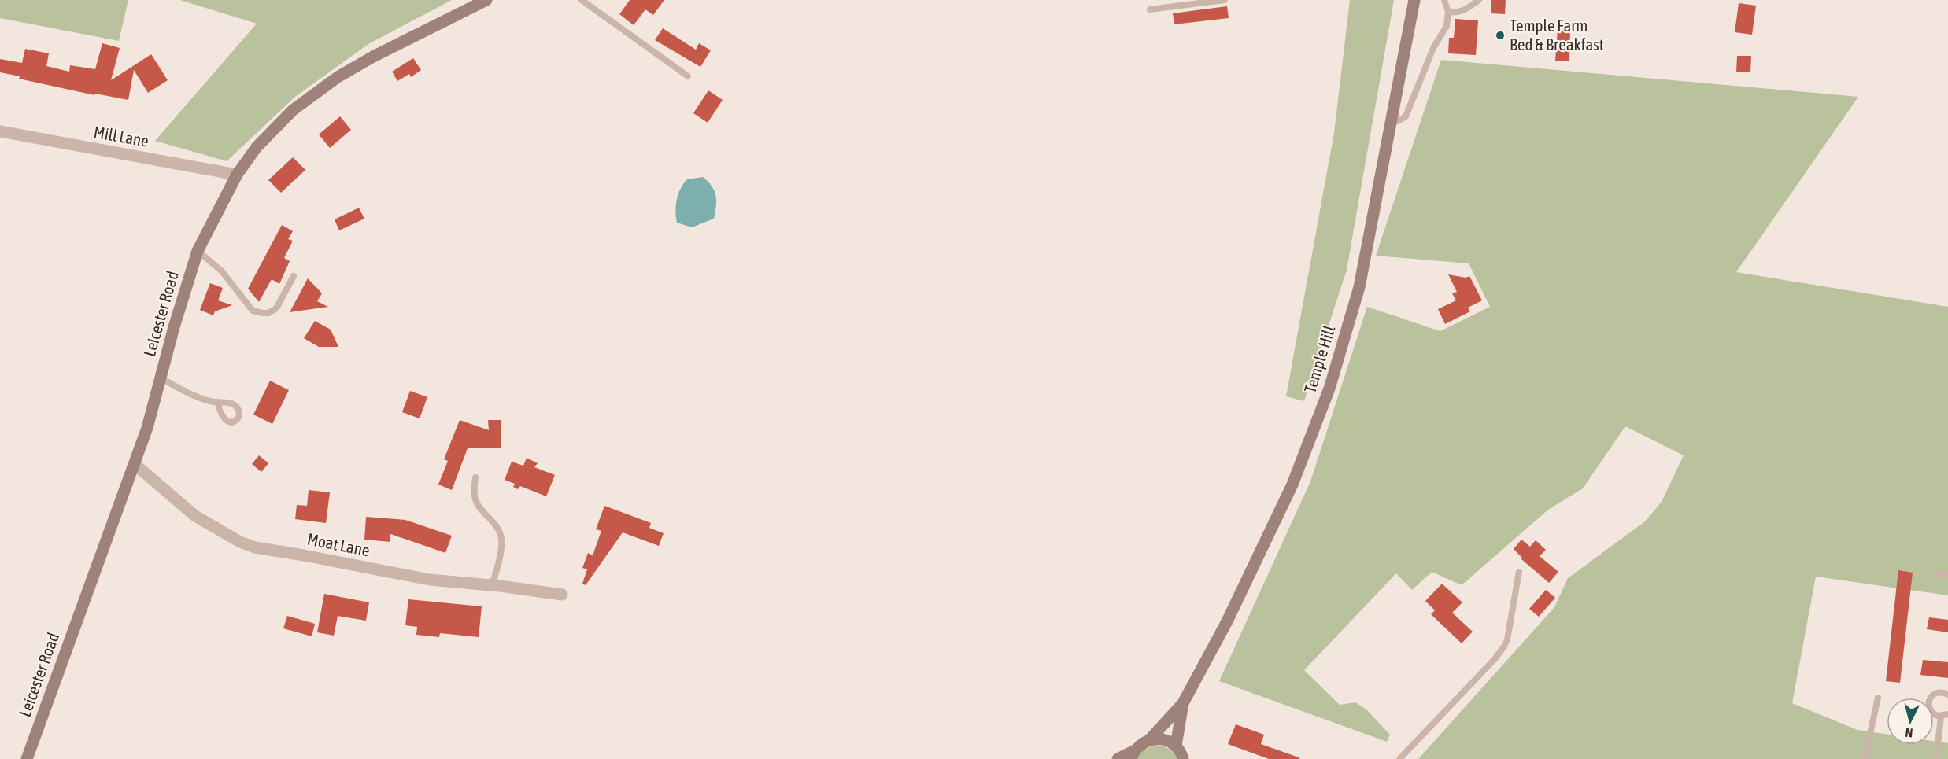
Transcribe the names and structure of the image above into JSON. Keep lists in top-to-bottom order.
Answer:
{
  "streets": {
    "street": [
      "Mill Lane",
      "Leicester Road",
      "Temple Hill",
      "Moat Lane"
    ]
  },
  "crossings": [
    ["Mill Lane", "Leicester Road"],
    ["Leicester Road", "Moat Lane"]
  ],
  "places": ["Temple Farm Bed & Breakfast"],
  "north": "bottom"
}
